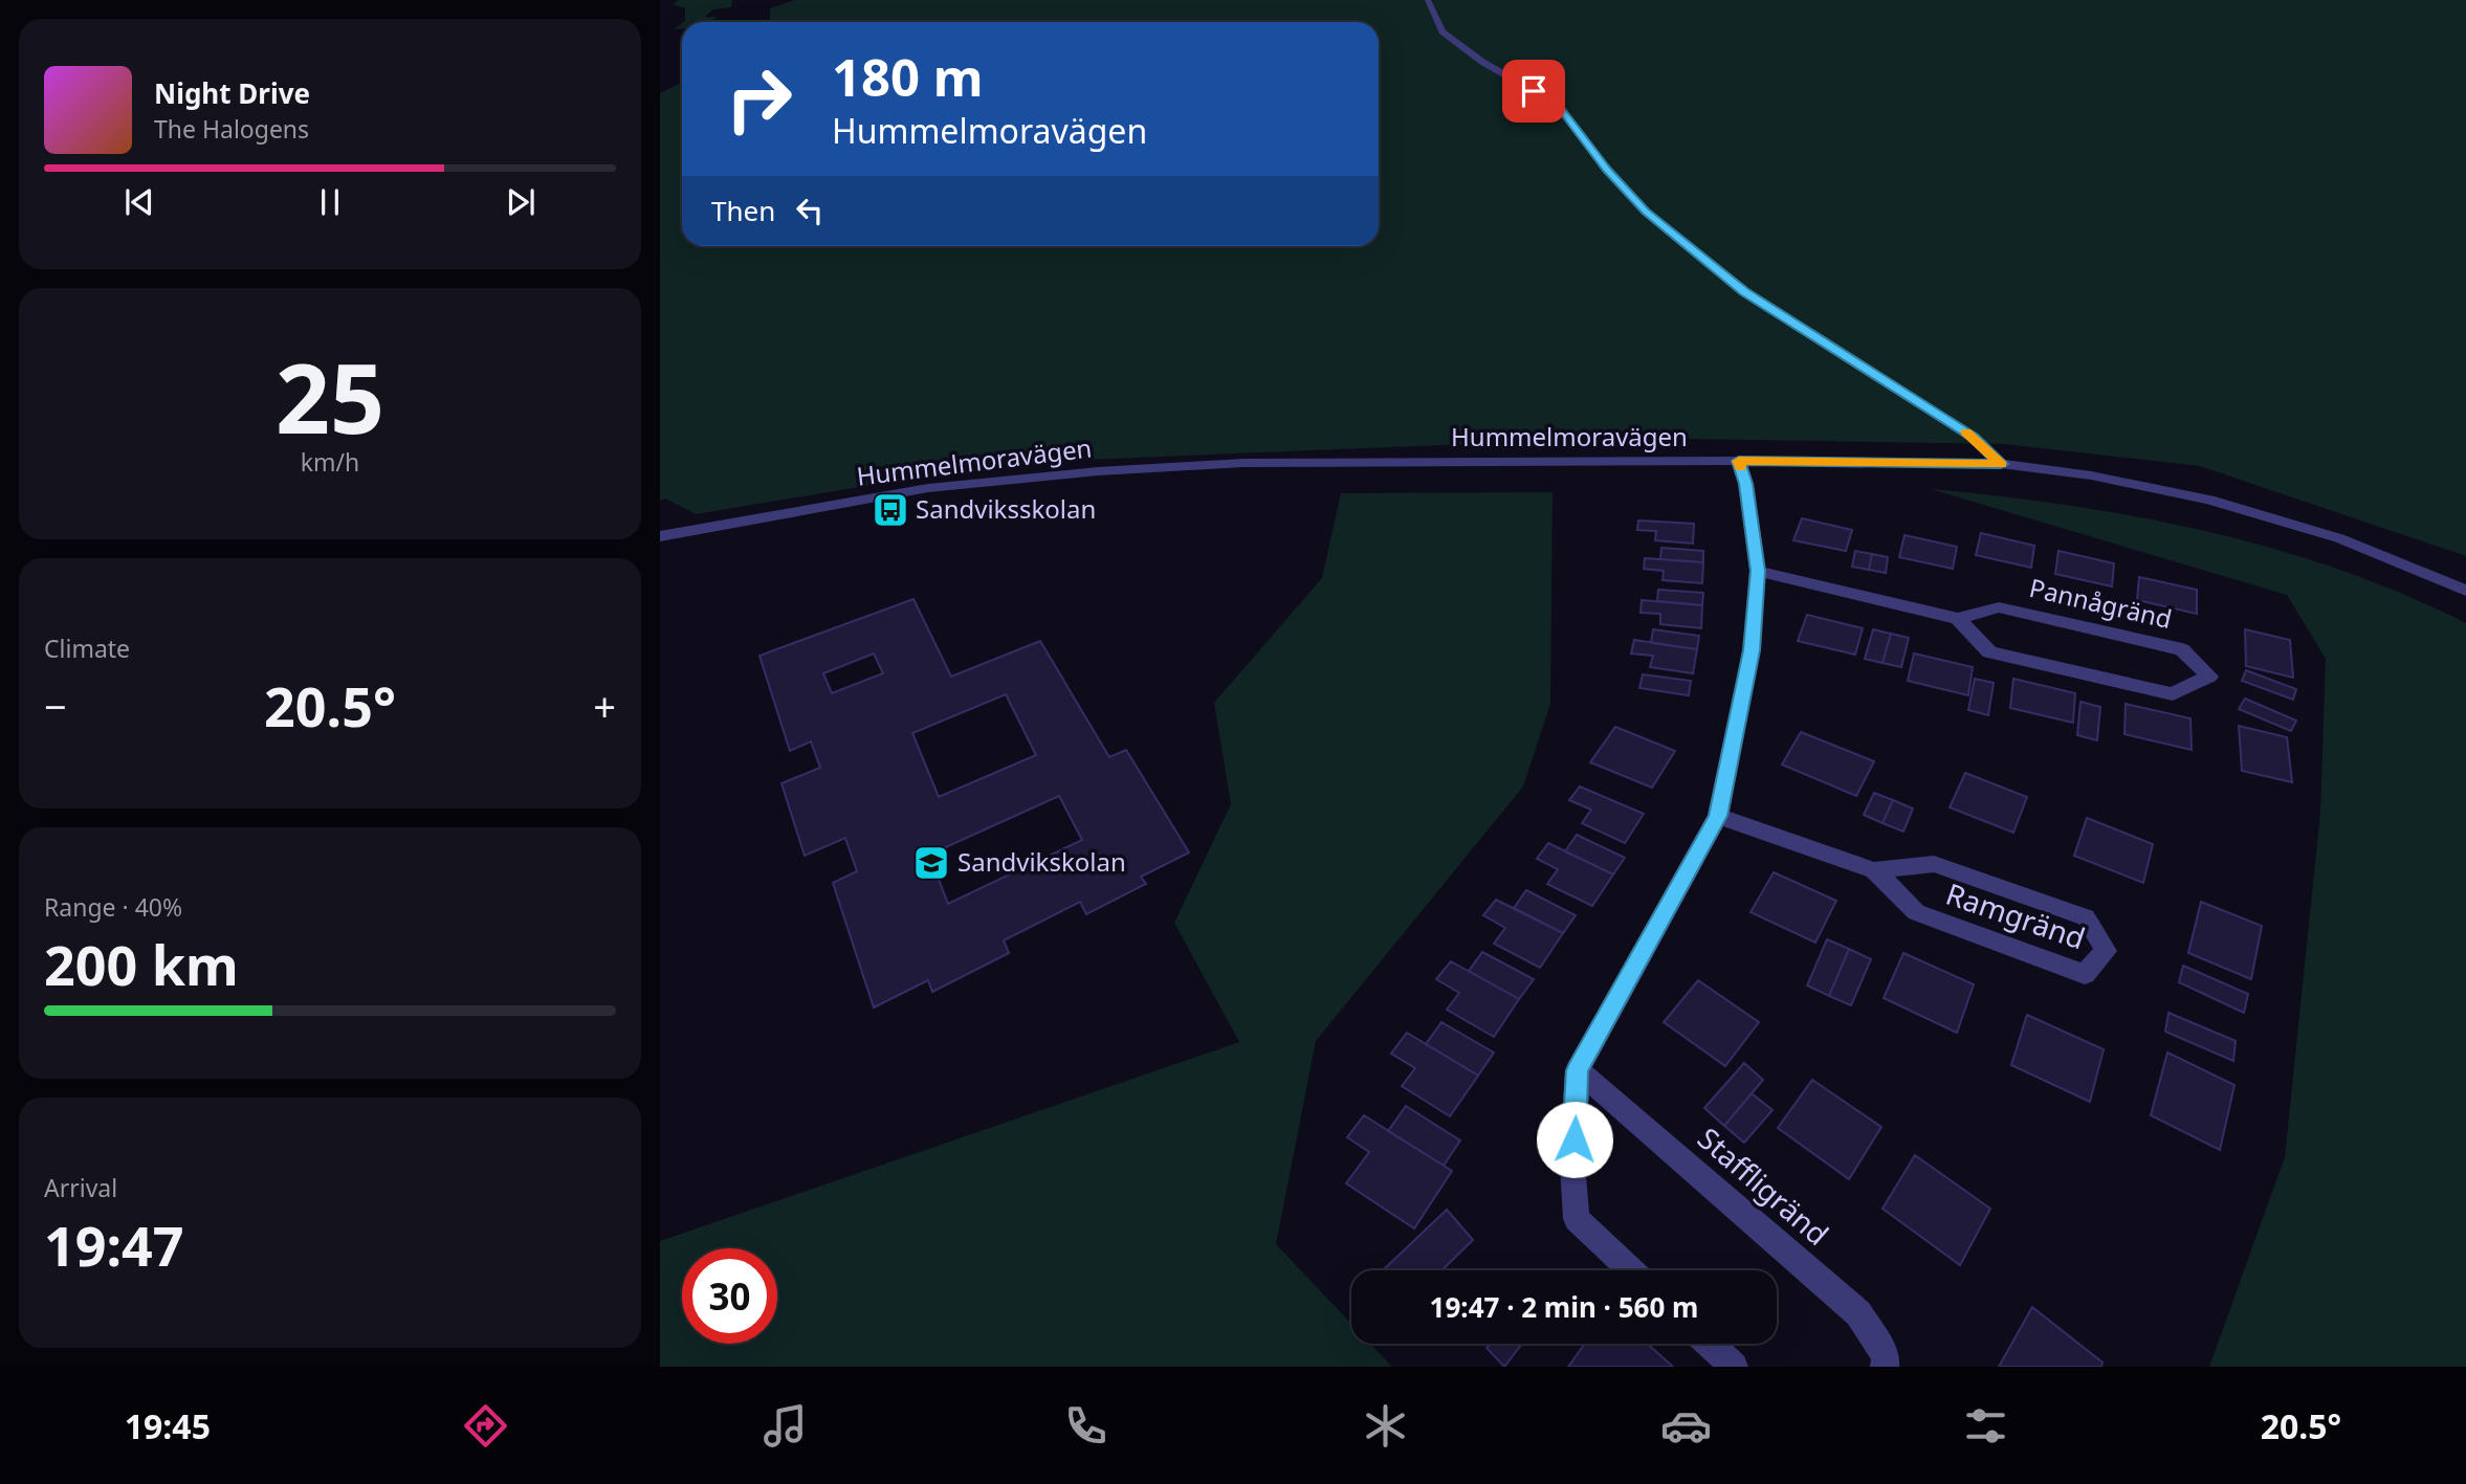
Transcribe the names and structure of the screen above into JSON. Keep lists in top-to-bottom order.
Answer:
{
  "streets": {
    "street": [
      "Hummelmoravägen",
      "Pannågränd",
      "Ramgränd",
      "Staffligränd"
    ]
  },
  "places": {
    "bus stop": ["Sandviksskolan"],
    "school or university": ["Sandvikskolan"]
  },
  "page": {
    "turn": ["180 m", "Hummelmoravägen"],
    "song": ["Night Drive", "The Halogens"],
    "then": "Then",
    "tile": [
      ["25", "km/h"],
      "Climate",
      ["Range · 40%", "200 km"],
      ["Arrival", "19:47"]
    ],
    "heat": ["−", "20.5°", "+"],
    "limit": "30",
    "trip": "19:47 · 2 min · 560 m",
    "tabs": ["19:45", "20.5°"]
  }
}
